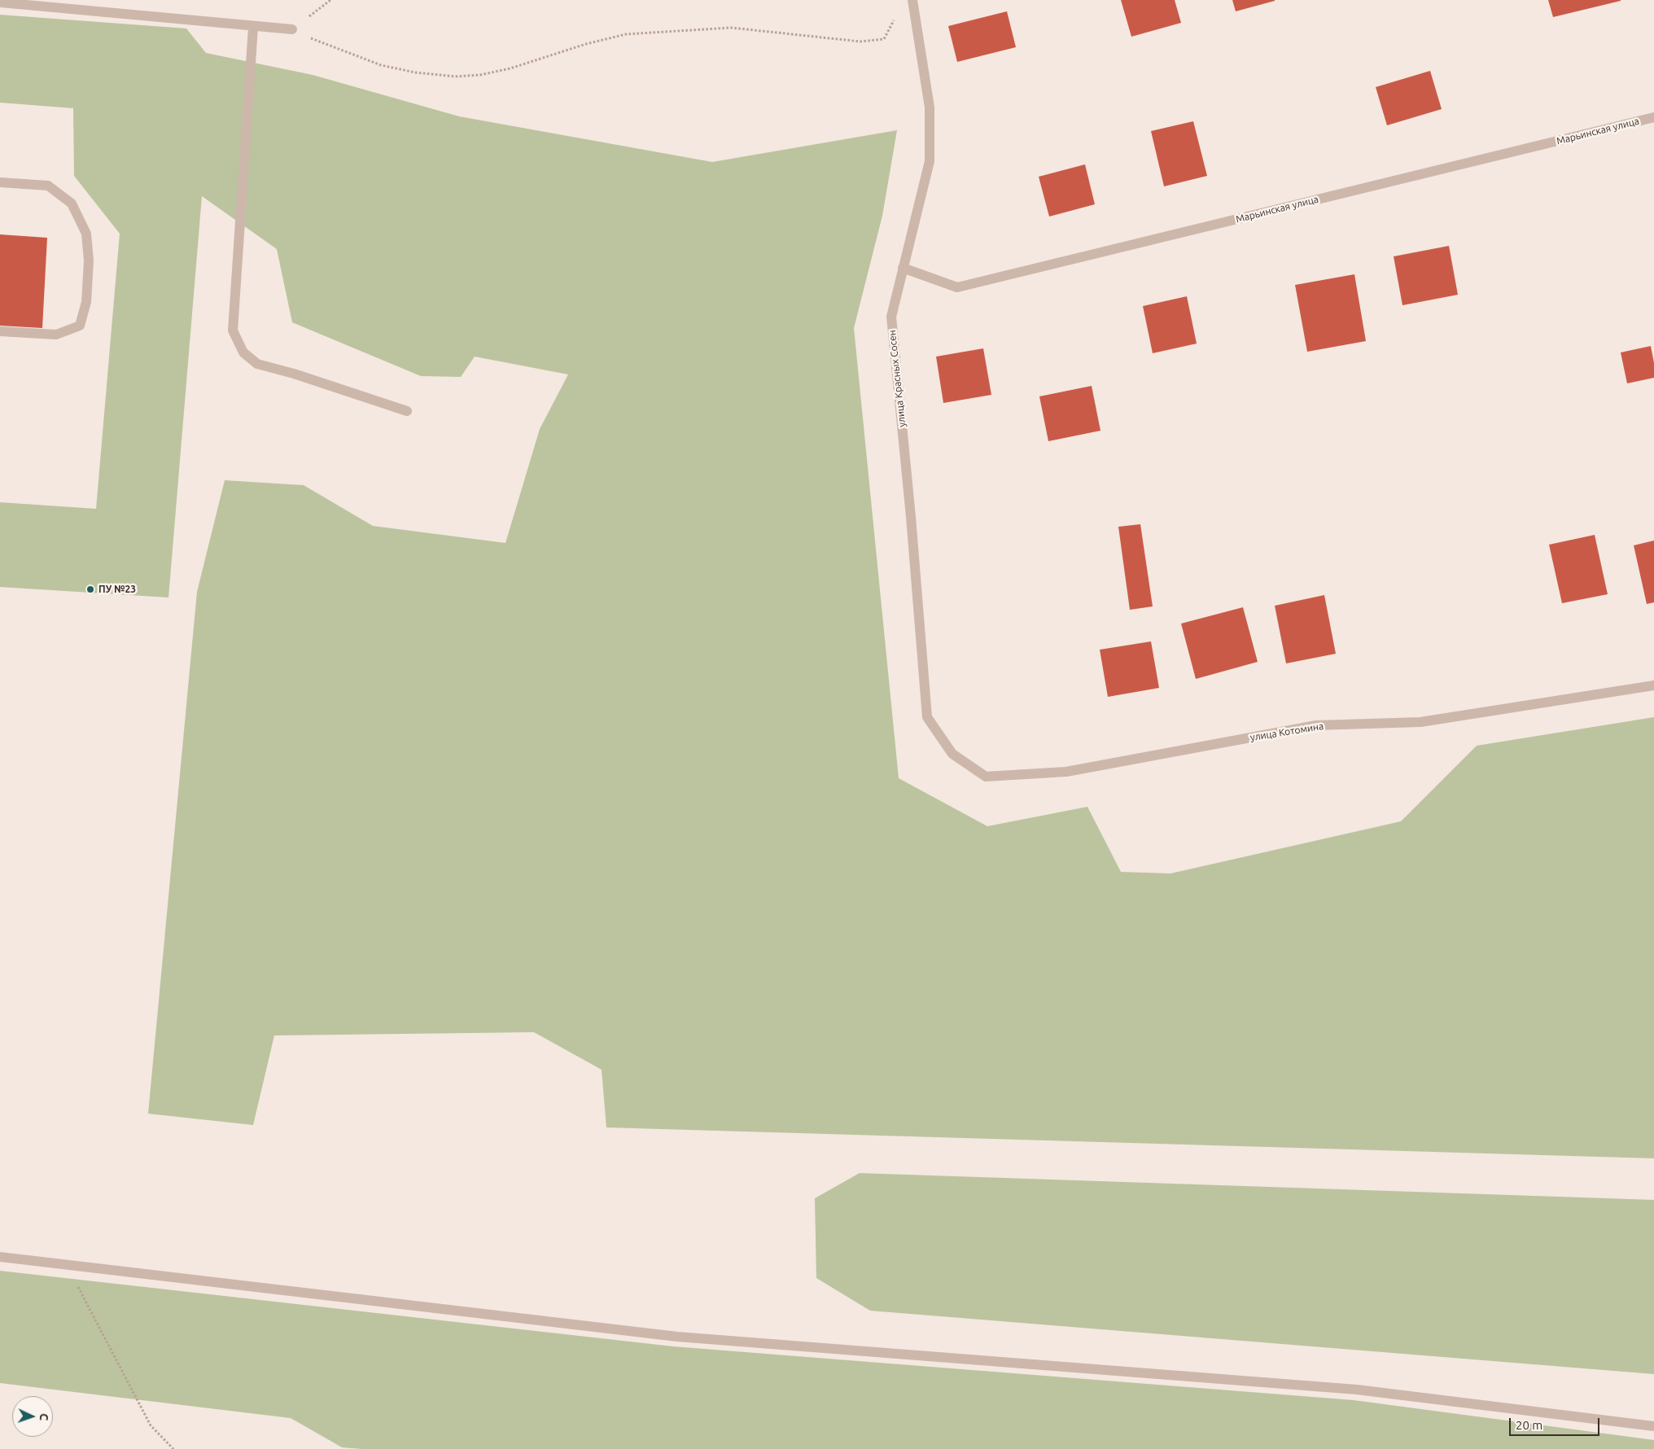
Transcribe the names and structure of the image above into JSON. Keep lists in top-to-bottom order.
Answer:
{
  "streets": {
    "street": ["Марьинская улица", "улица Красных Сосен", "улица Котомина"]
  },
  "crossings": [
    ["Марьинская улица", "улица Красных Сосен"],
    ["улица Красных Сосен", "улица Котомина"]
  ],
  "places": ["ПУ №23"],
  "scale_bar": "20 m",
  "north": "right"
}
